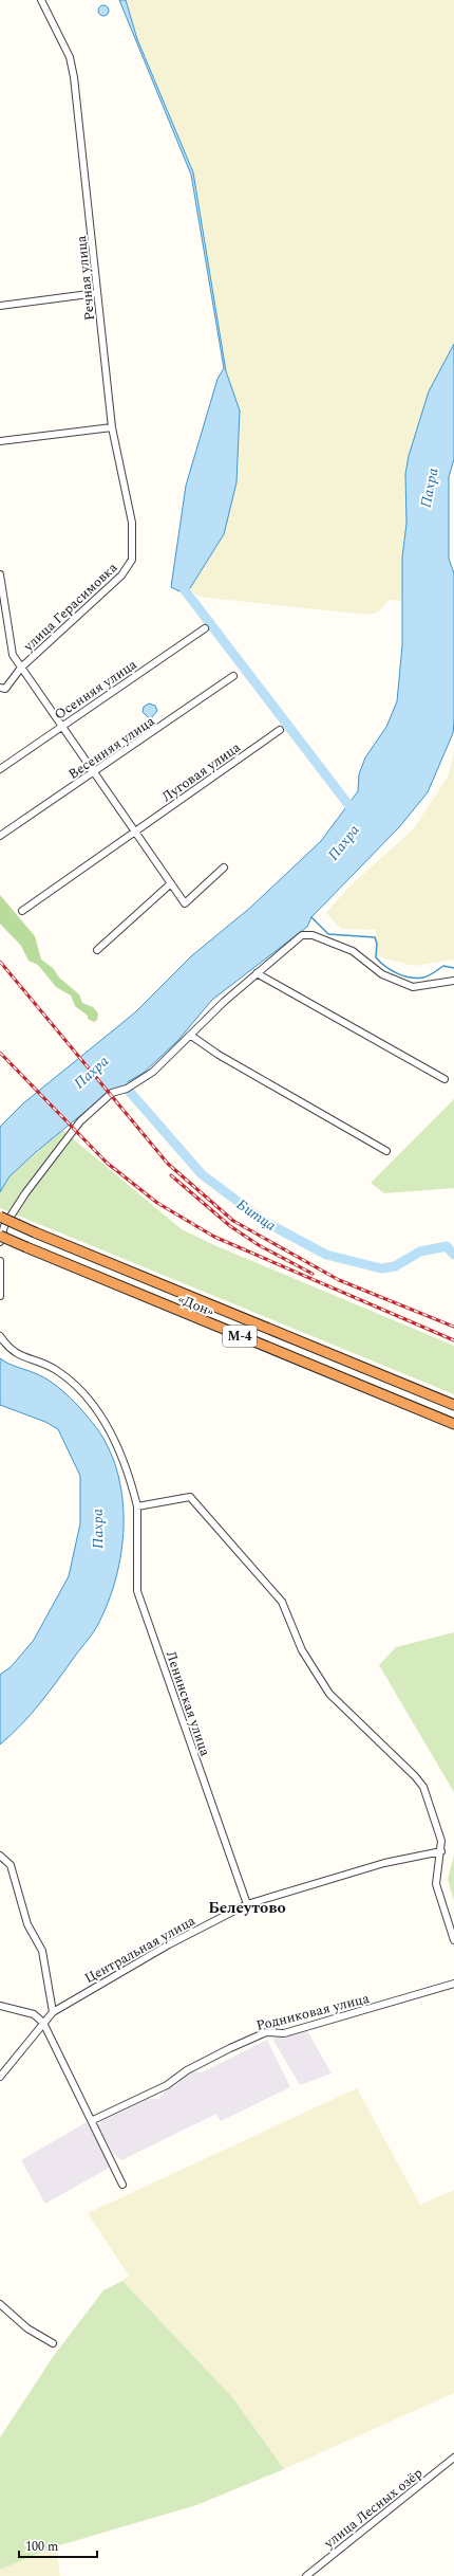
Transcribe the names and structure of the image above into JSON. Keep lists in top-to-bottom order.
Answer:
{
  "streets": {
    "highway": ["«Дон»", "М-4"],
    "street": [
      "Речная улица",
      "улица Герасимовка",
      "Осенняя улица",
      "Весенняя улица",
      "Луговая улица",
      "Ленинская улица",
      "Центральная улица",
      "Родниковая улица",
      "улица Лесных озёр"
    ]
  },
  "crossings": [
    ["Речная улица", "улица Герасимовка"],
    ["Ленинская улица", "Центральная улица"]
  ],
  "districts": ["Белеутово"],
  "water": ["Пахра", "Битца"],
  "scale_bar": "100 m"
}
